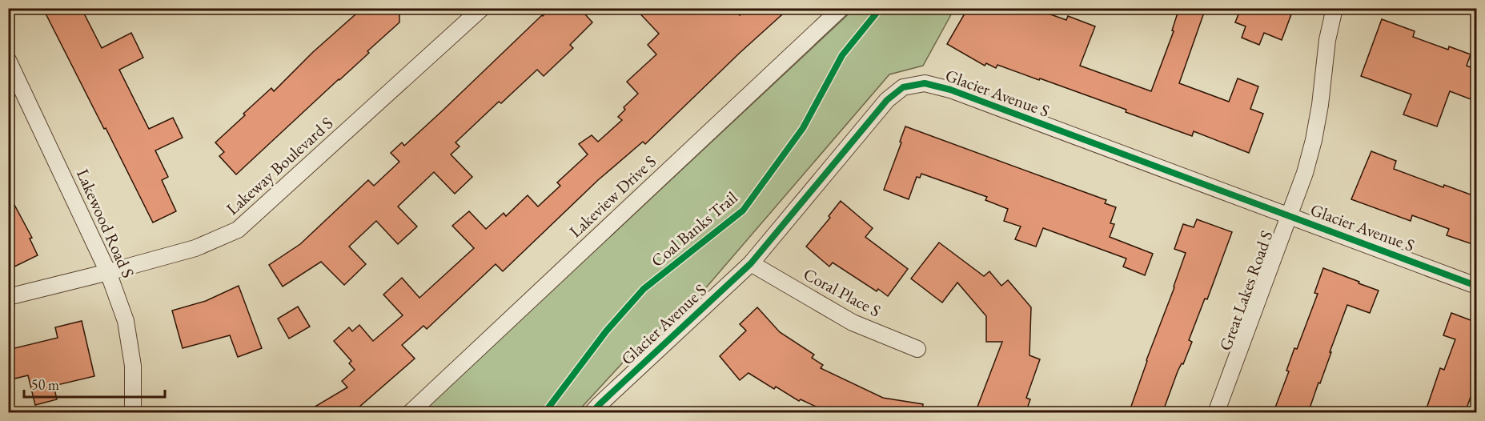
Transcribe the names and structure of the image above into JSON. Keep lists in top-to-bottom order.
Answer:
{
  "streets": {
    "street": [
      "Glacier Avenue S",
      "Lakeway Boulevard S",
      "Lakeview Drive S",
      "Lakewood Road S",
      "Great Lakes Road S",
      "Coral Place S"
    ],
    "cycle path": ["Coal Banks Trail"]
  },
  "crossings": [
    ["Glacier Avenue S", "Great Lakes Road S"],
    ["Glacier Avenue S", "Coral Place S"],
    ["Lakeway Boulevard S", "Lakewood Road S"]
  ],
  "scale_bar": "50 m"
}
